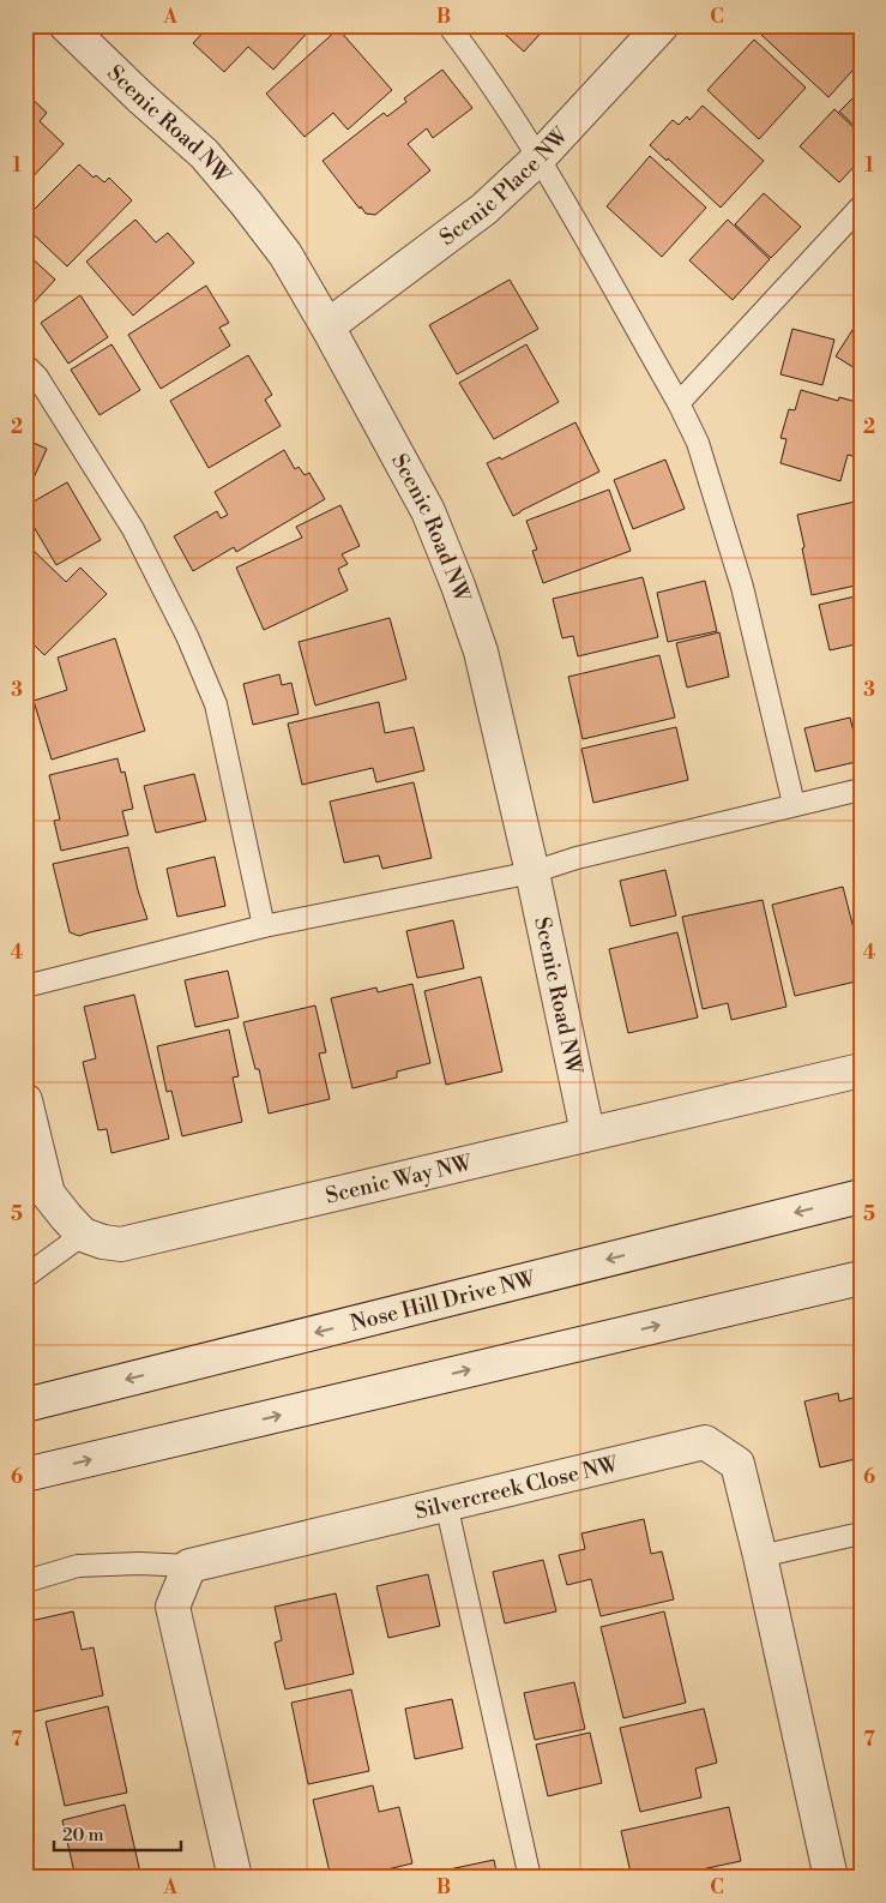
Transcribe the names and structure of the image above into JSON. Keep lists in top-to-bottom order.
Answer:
{
  "streets": {
    "street": [
      "Scenic Road NW",
      "Scenic Place NW",
      "Scenic Way NW",
      "Nose Hill Drive NW",
      "Silvercreek Close NW"
    ]
  },
  "crossings": [
    ["Scenic Road NW", "Scenic Place NW"],
    ["Scenic Road NW", "Scenic Way NW"]
  ],
  "scale_bar": "20 m",
  "grid": {
    "columns": ["A", "B", "C"],
    "rows": [
      "1",
      "2",
      "3",
      "4",
      "5",
      "6",
      "7"
    ]
  }
}
